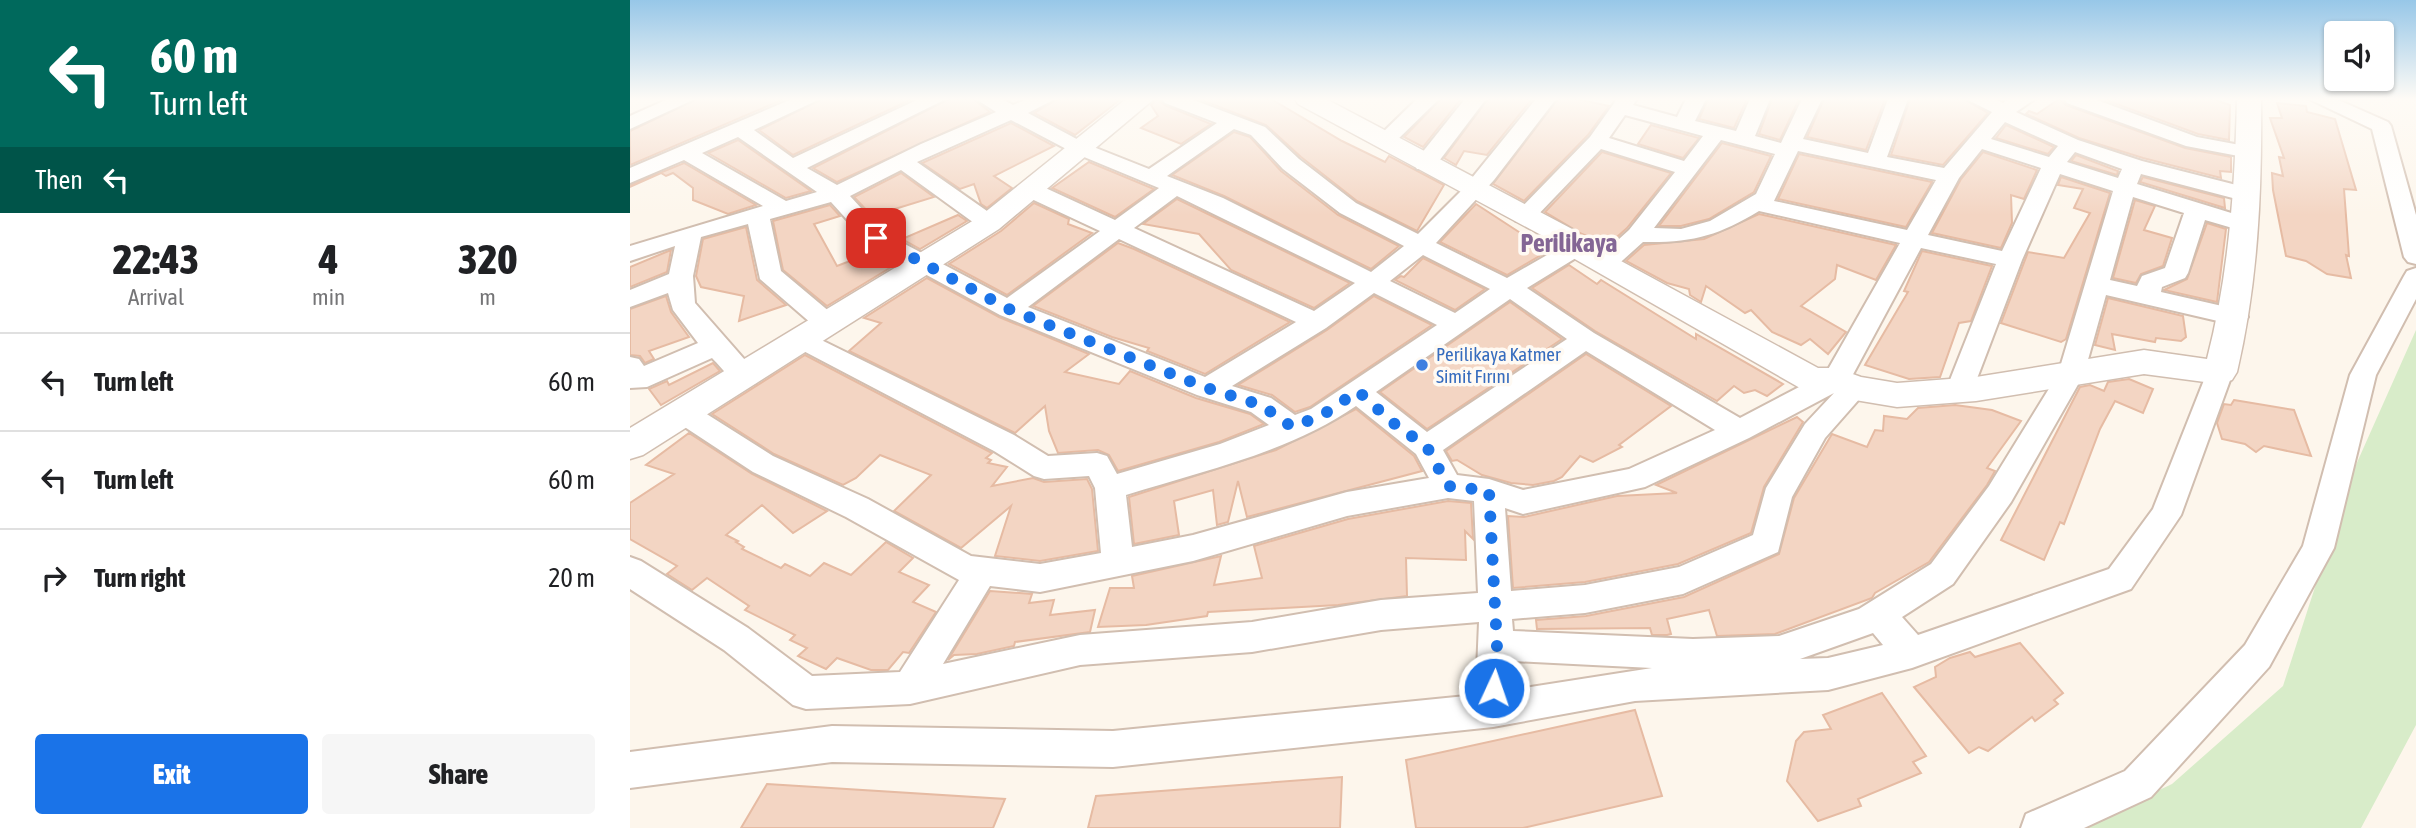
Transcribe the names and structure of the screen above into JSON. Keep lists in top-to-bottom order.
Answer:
{
  "districts": ["Perilikaya"],
  "places": ["Perilikaya Katmer Simit Fırını"],
  "page": {
    "turn": ["60 m", "Turn left"],
    "then": "Then",
    "eta": [
      "22:43",
      "Arrival",
      "4",
      "min",
      "320",
      "m"
    ],
    "list": [
      {
        "name": "Turn left",
        "value": "60 m"
      },
      {
        "name": "Turn left",
        "value": "60 m"
      },
      {
        "name": "Turn right",
        "value": "20 m"
      }
    ],
    "buttons": ["Exit", "Share"]
  }
}
